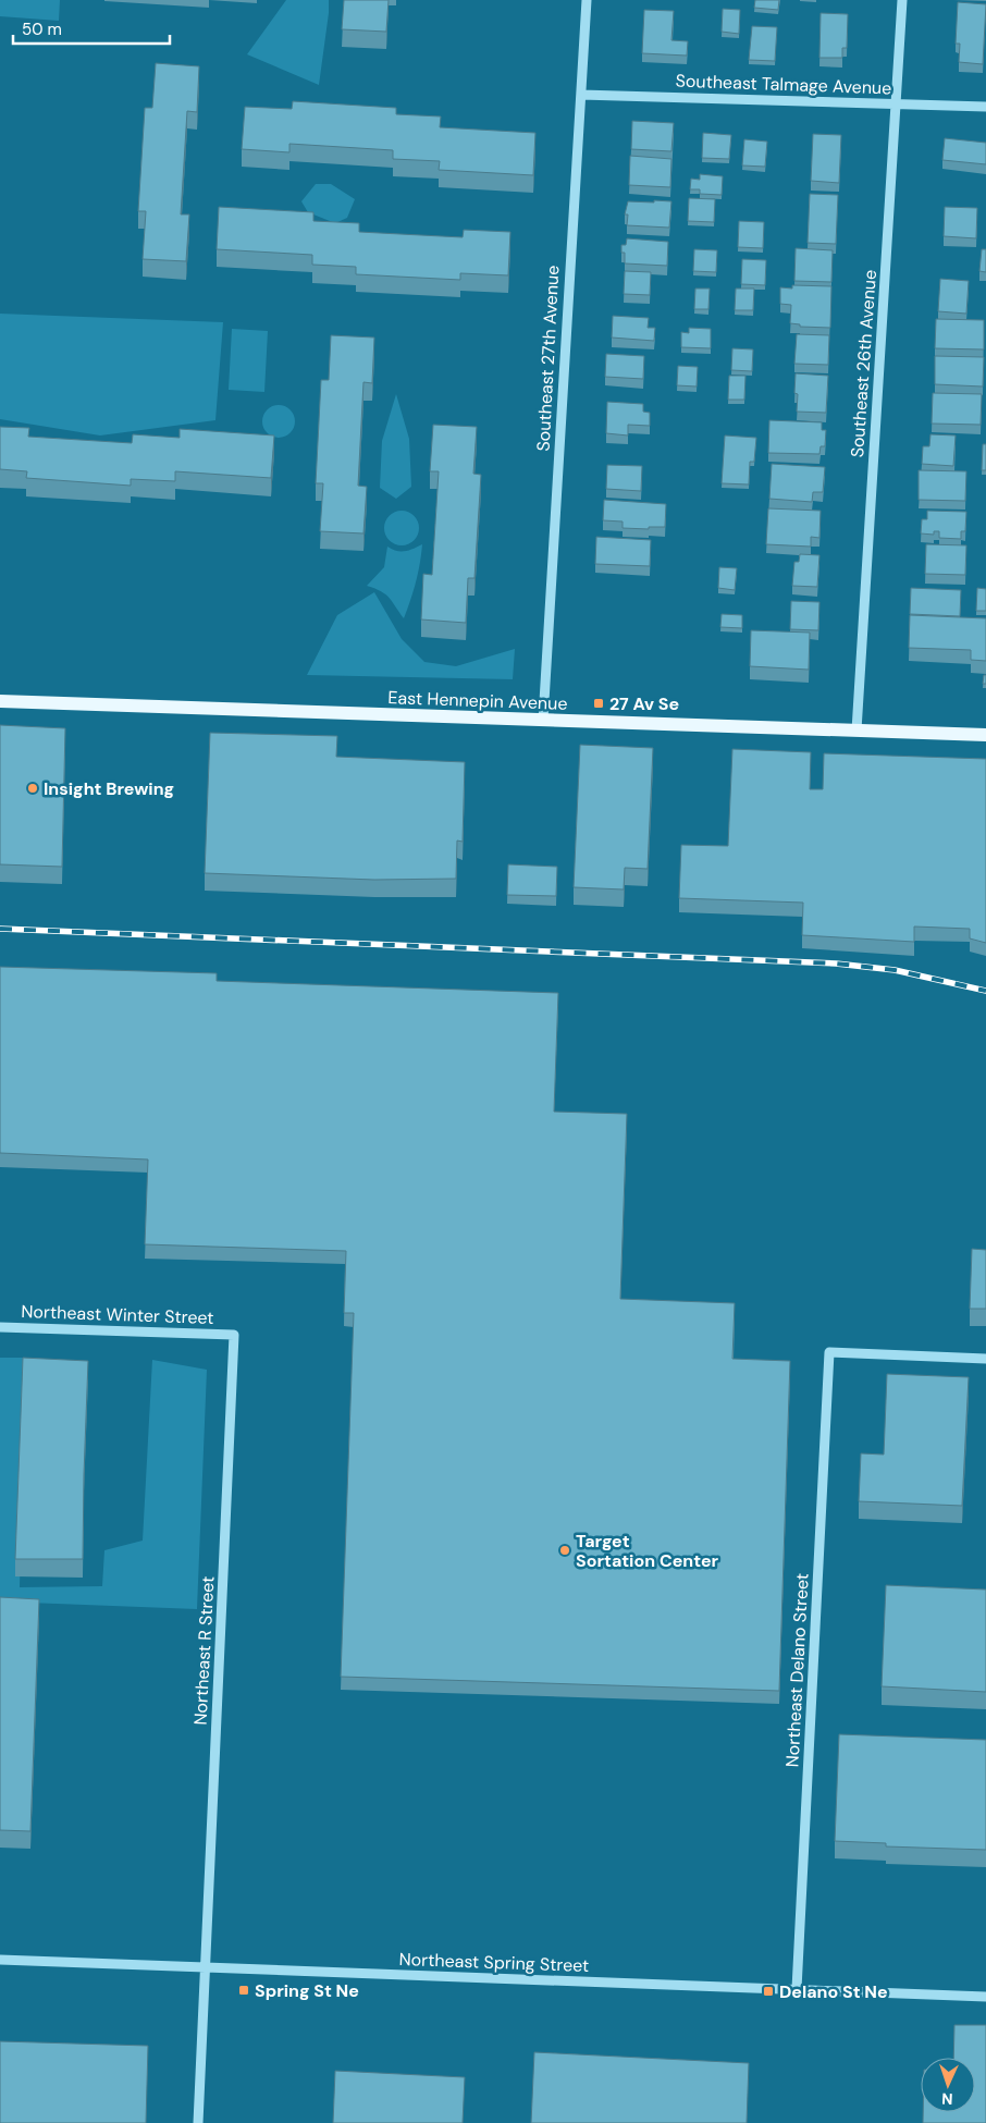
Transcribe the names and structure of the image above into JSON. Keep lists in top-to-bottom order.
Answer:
{
  "streets": {
    "main road": ["East Hennepin Avenue"],
    "street": [
      "Southeast Talmage Avenue",
      "Southeast 27th Avenue",
      "Southeast 26th Avenue",
      "Northeast Winter Street",
      "Northeast R Street",
      "Northeast Delano Street",
      "Northeast Spring Street"
    ]
  },
  "crossings": [
    ["Southeast Talmage Avenue", "Southeast 27th Avenue"],
    ["Southeast Talmage Avenue", "Southeast 26th Avenue"],
    ["Southeast 27th Avenue", "East Hennepin Avenue"],
    ["Southeast 26th Avenue", "East Hennepin Avenue"],
    ["Northeast Winter Street", "Northeast R Street"],
    ["Northeast R Street", "Northeast Spring Street"],
    ["Northeast Delano Street", "Northeast Spring Street"]
  ],
  "places": {
    "transit": ["27 Av Se", "Spring St Ne", "Delano St Ne"],
    "other": ["Insight Brewing", "Target Sortation Center"]
  },
  "scale_bar": "50 m",
  "north": "bottom"
}
